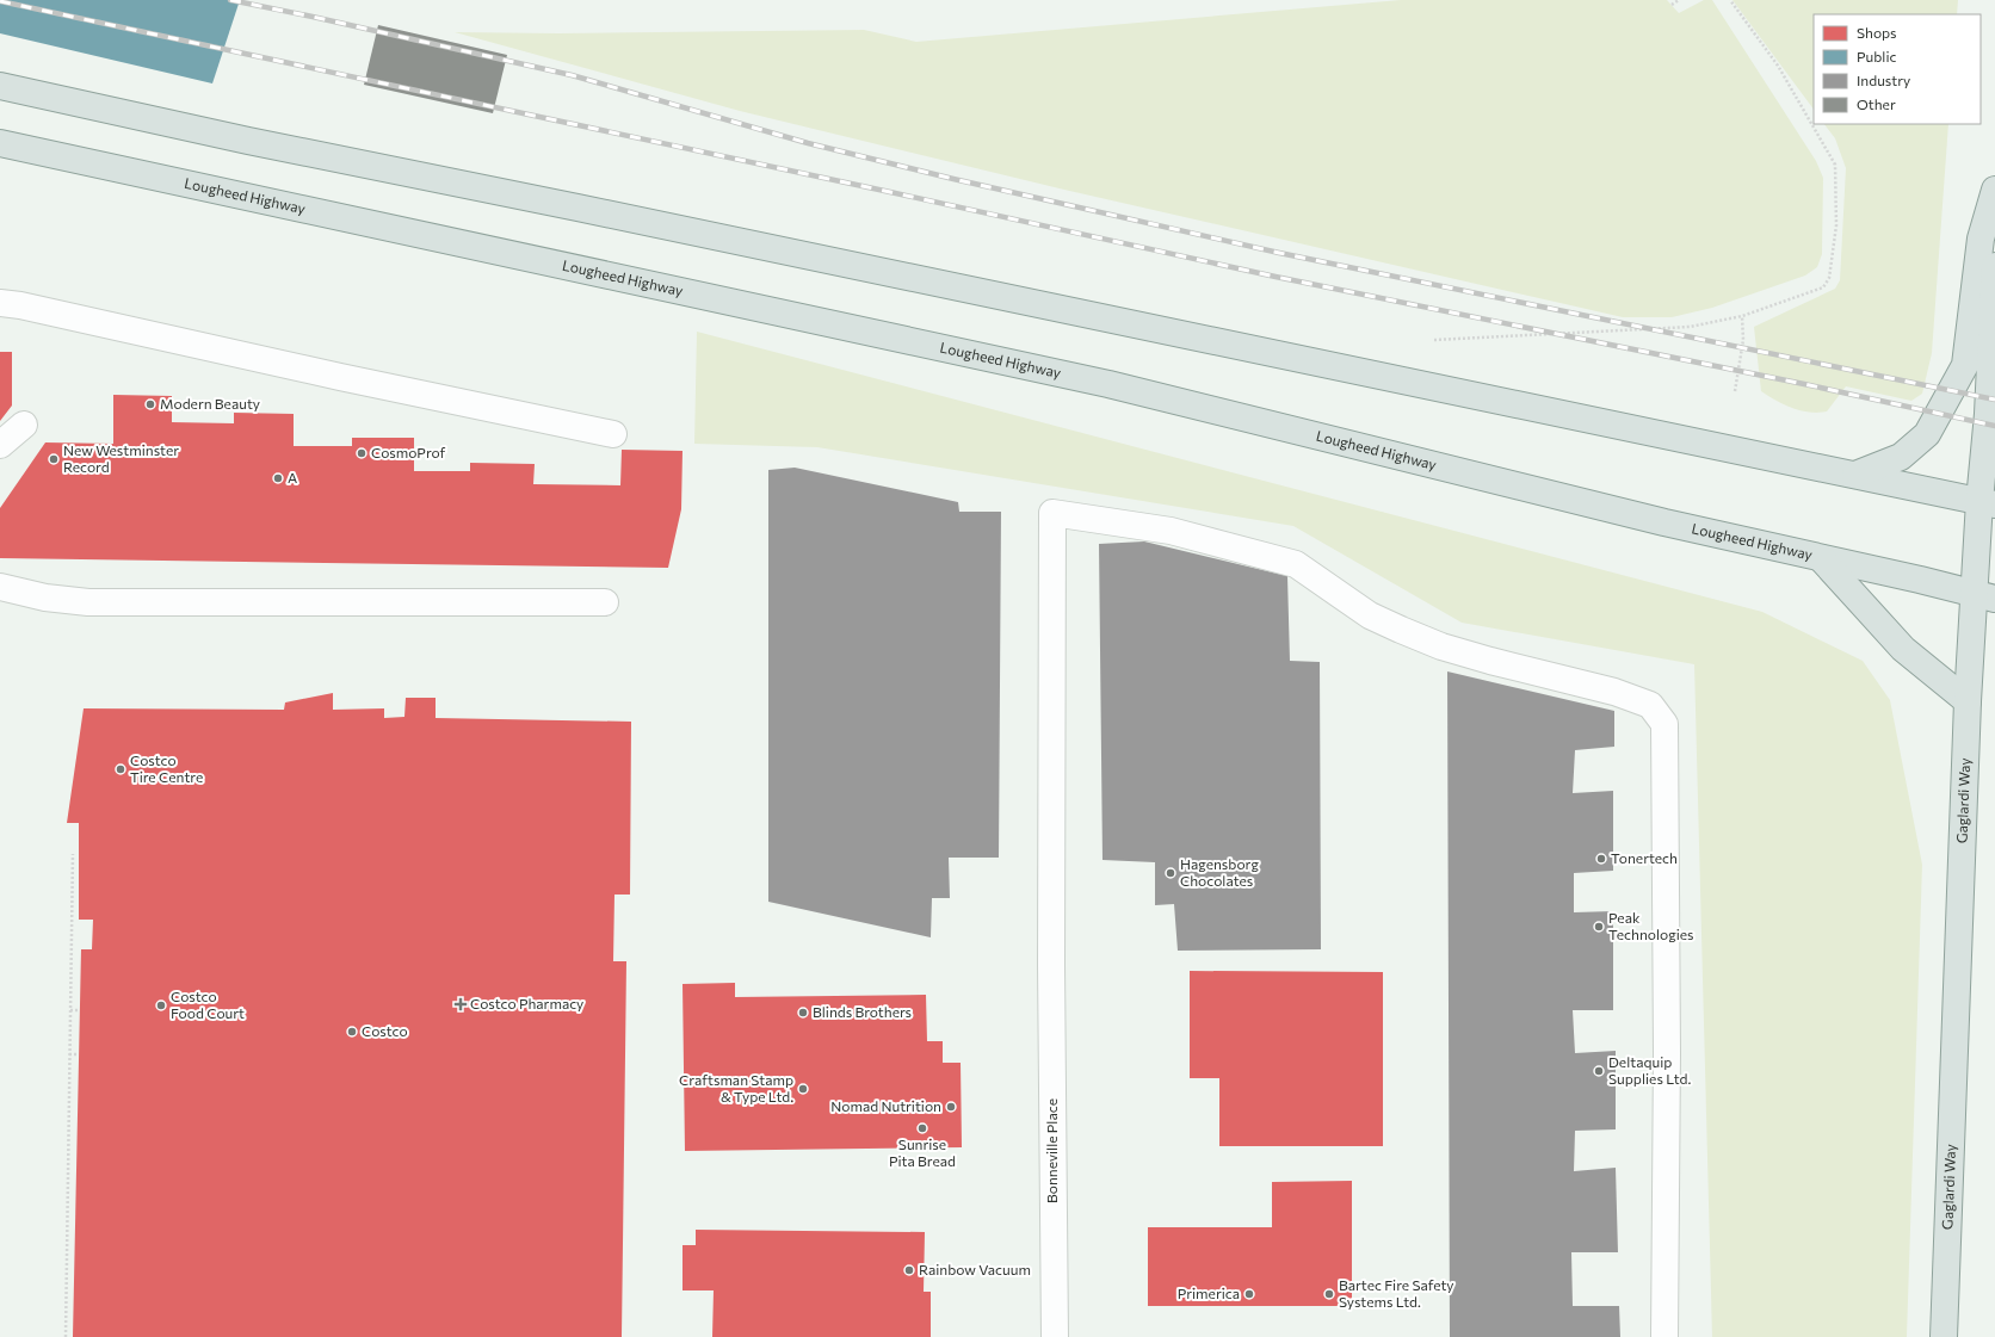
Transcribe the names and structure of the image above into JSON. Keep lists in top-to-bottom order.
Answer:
{
  "streets": {
    "main road": ["Lougheed Highway", "Gaglardi Way"],
    "street": ["Bonneville Place"]
  },
  "crossings": [
    ["Lougheed Highway", "Gaglardi Way"]
  ],
  "places": {
    "other": [
      "Modern Beauty",
      "CosmoProf",
      "New Westminster Record",
      "A",
      "Costco Tire Centre",
      "Tonertech",
      "Hagensborg Chocolates",
      "Peak Technologies",
      "Costco Food Court",
      "Blinds Brothers",
      "Costco",
      "Deltaquip Supplies Ltd.",
      "Craftsman Stamp & Type Ltd.",
      "Nomad Nutrition",
      "Sunrise Pita Bread",
      "Rainbow Vacuum",
      "Primerica",
      "Bartec Fire Safety Systems Ltd."
    ],
    "health": ["Costco Pharmacy"]
  },
  "legend": [
    "Shops",
    "Public",
    "Industry",
    "Other"
  ]
}
